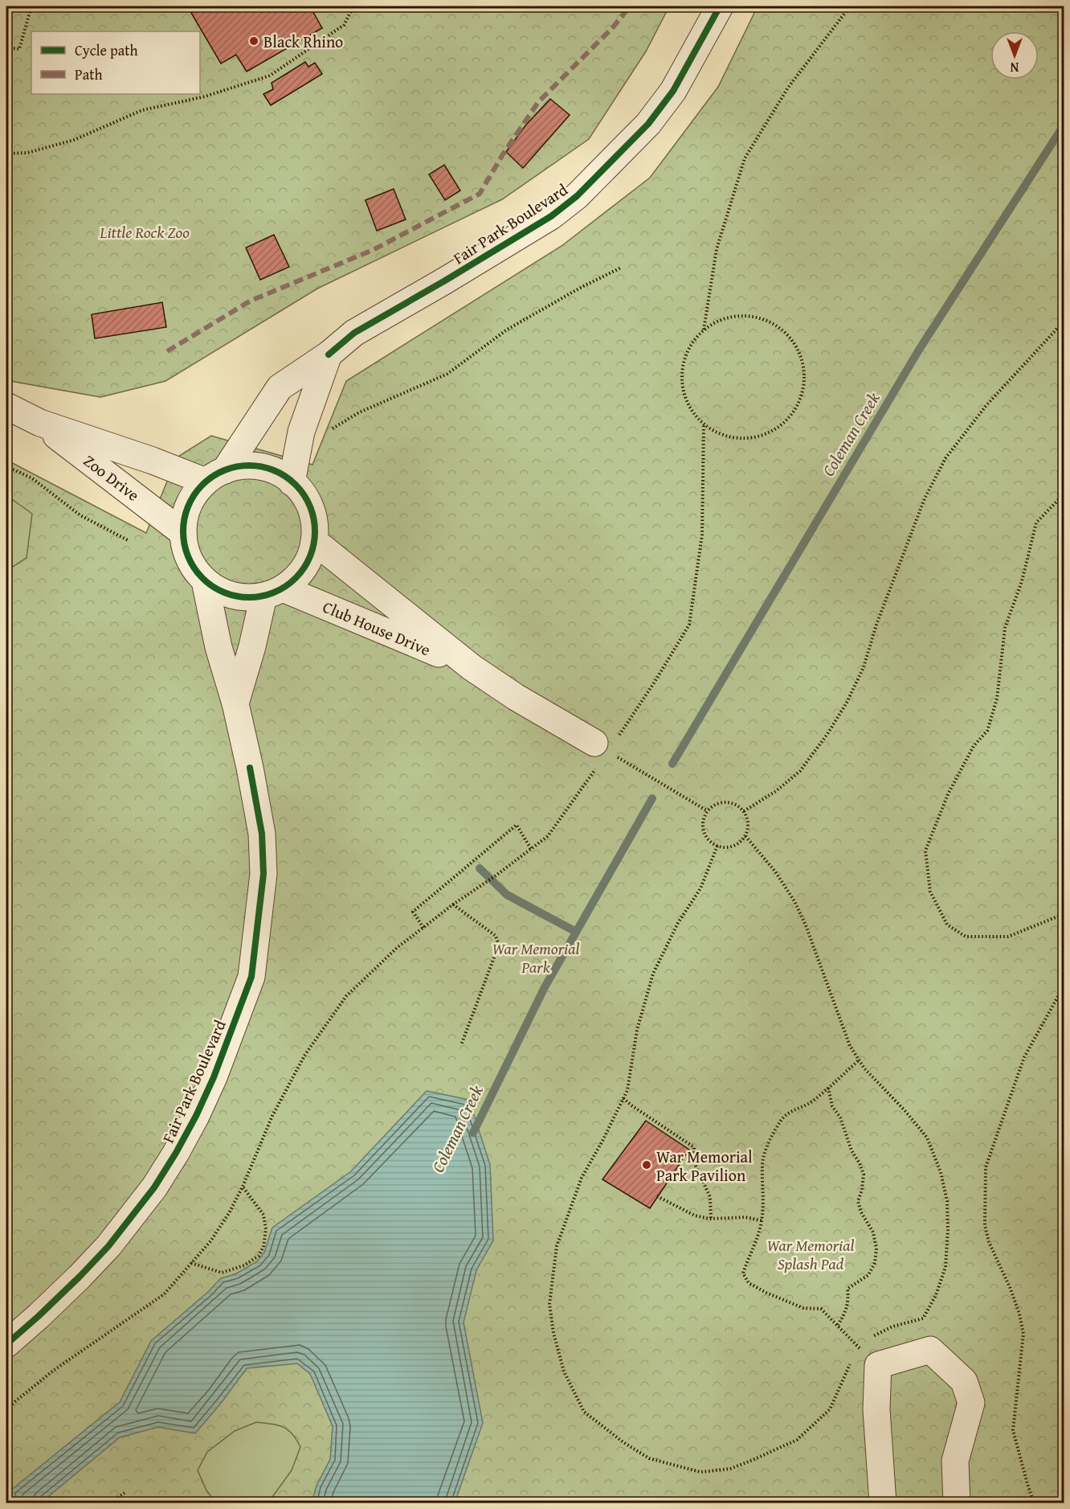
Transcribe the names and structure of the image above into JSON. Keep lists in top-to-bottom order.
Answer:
{
  "streets": {
    "street": ["Fair Park Boulevard", "Zoo Drive", "Club House Drive"]
  },
  "crossings": [
    ["Fair Park Boulevard", "Zoo Drive"],
    ["Fair Park Boulevard", "Club House Drive"],
    ["Zoo Drive", "Club House Drive"]
  ],
  "water": ["Coleman Creek"],
  "parks": ["Little Rock Zoo", "War Memorial Park", "War Memorial Splash Pad"],
  "places": ["Black Rhino", "War Memorial Park Pavilion"],
  "legend": ["Cycle path", "Path"],
  "north": "bottom"
}
